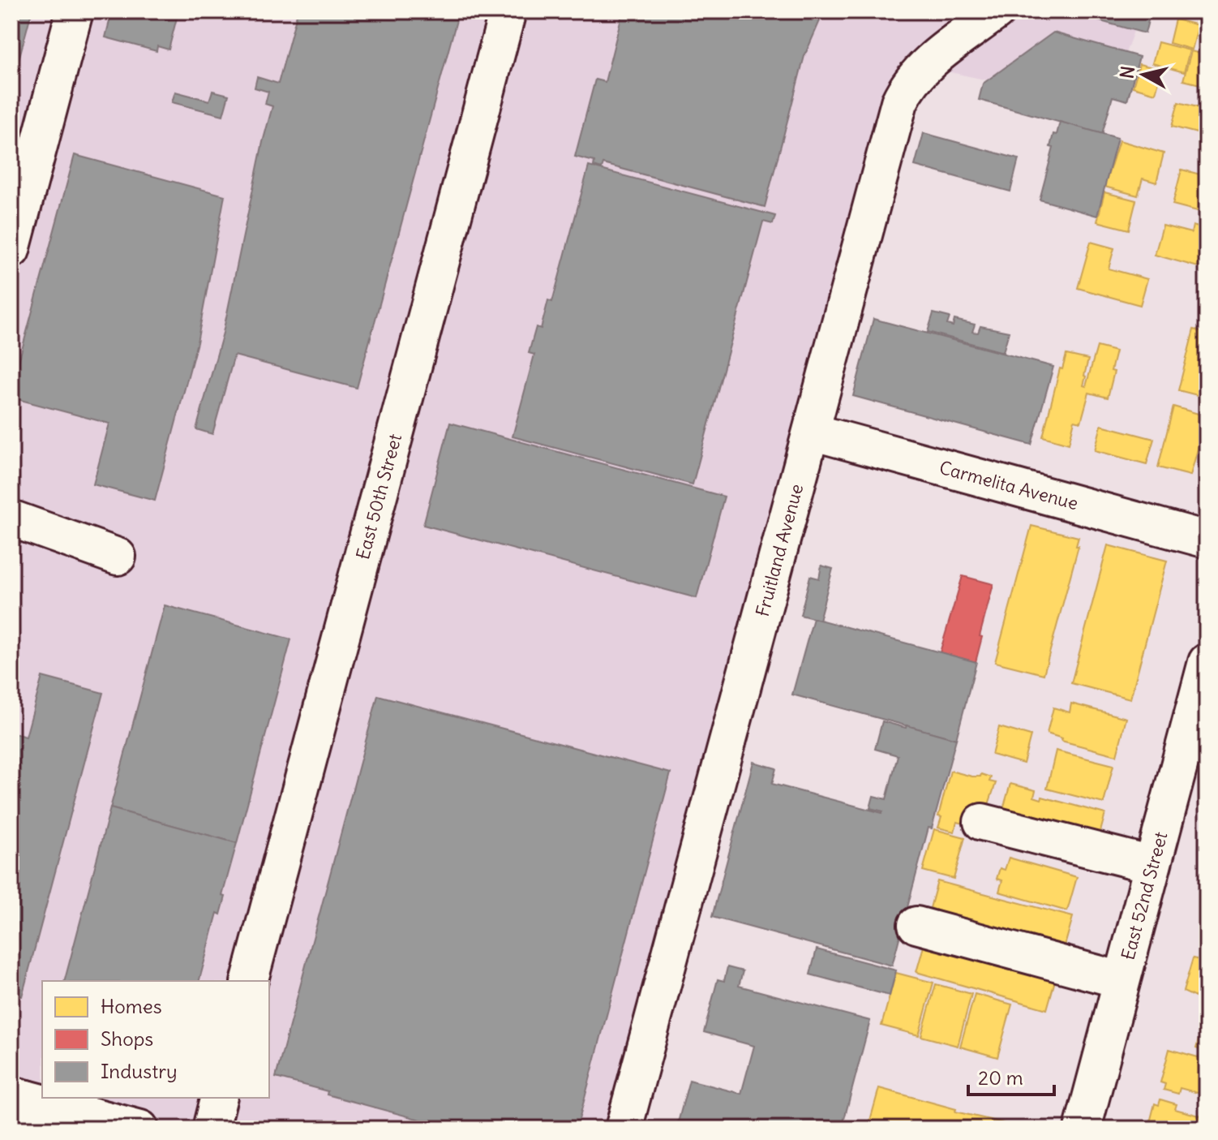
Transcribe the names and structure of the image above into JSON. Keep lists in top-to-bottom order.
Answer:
{
  "streets": {
    "street": [
      "Carmelita Avenue",
      "East 50th Street",
      "Fruitland Avenue",
      "East 52nd Street"
    ]
  },
  "crossings": [
    ["Carmelita Avenue", "Fruitland Avenue"]
  ],
  "legend": ["Homes", "Shops", "Industry"],
  "scale_bar": "20 m",
  "north": "left"
}
